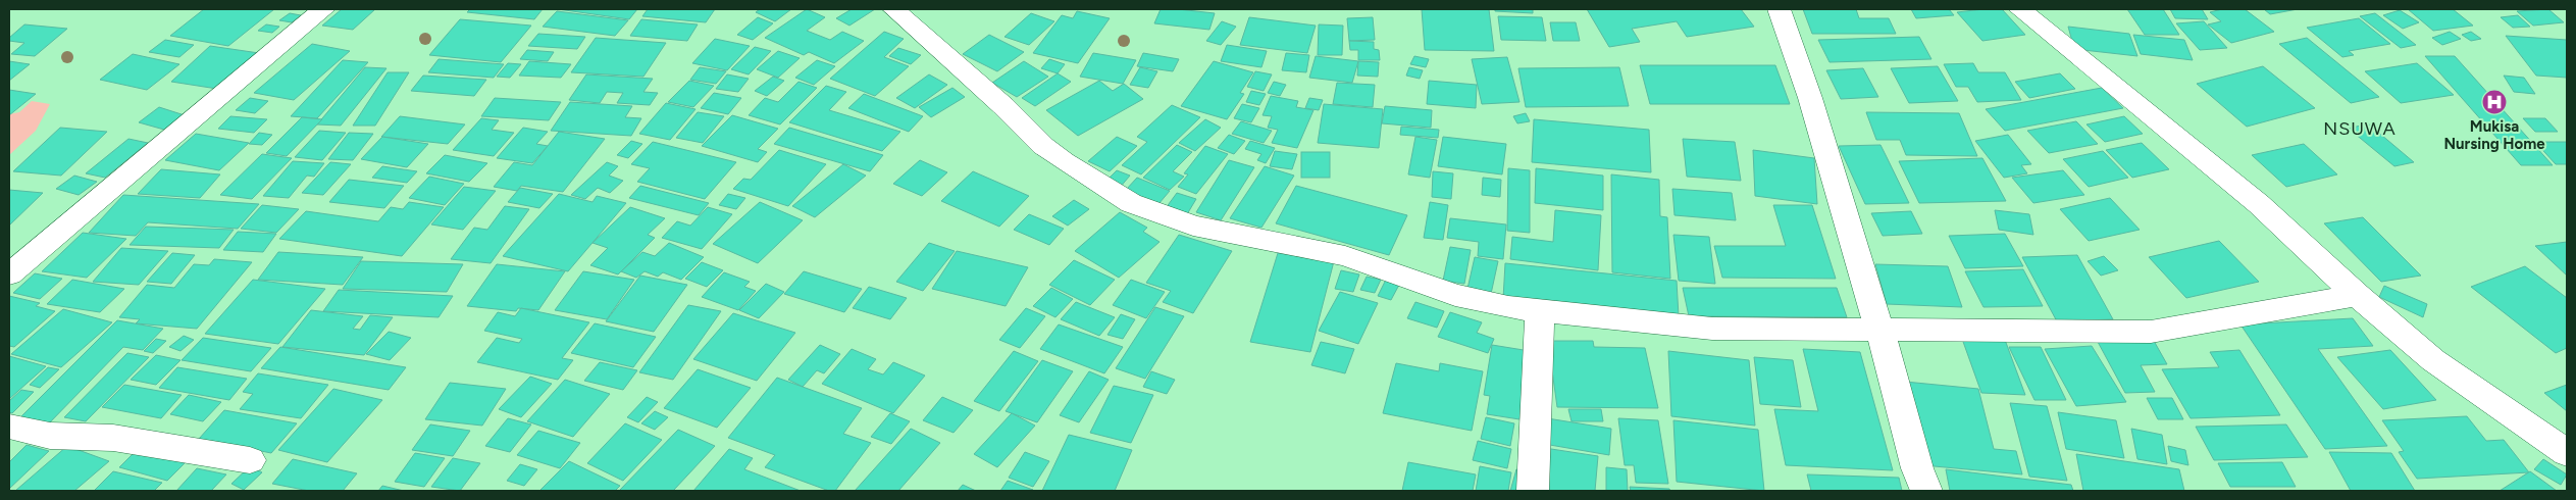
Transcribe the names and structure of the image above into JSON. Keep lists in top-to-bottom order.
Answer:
{
  "districts": ["NSUWA"],
  "places": {
    "hospital": ["Mukisa Nursing Home"]
  }
}
